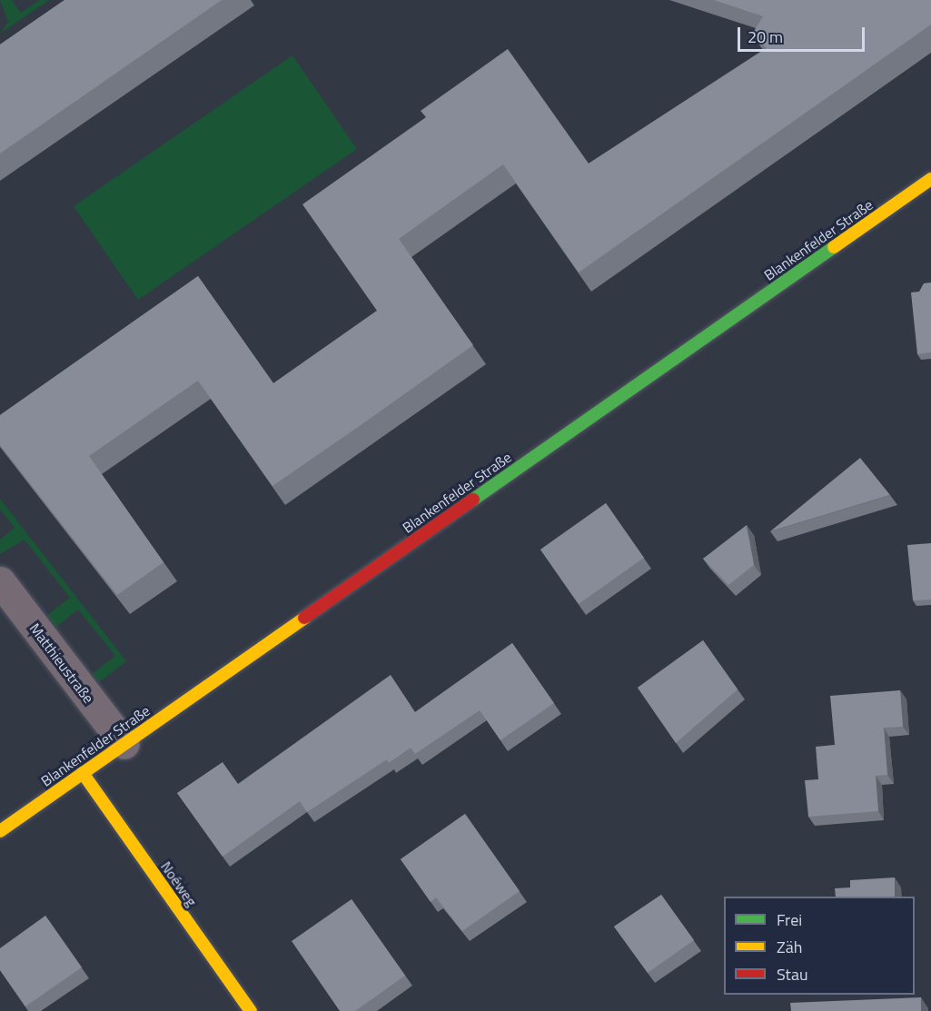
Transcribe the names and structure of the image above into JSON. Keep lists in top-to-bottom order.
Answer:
{
  "streets": {
    "street": ["Blankenfelder Straße", "Matthieustraße", "Noéweg"]
  },
  "crossings": [
    ["Blankenfelder Straße", "Matthieustraße"],
    ["Blankenfelder Straße", "Noéweg"]
  ],
  "legend": ["Frei", "Zäh", "Stau"],
  "scale_bar": "20 m"
}
